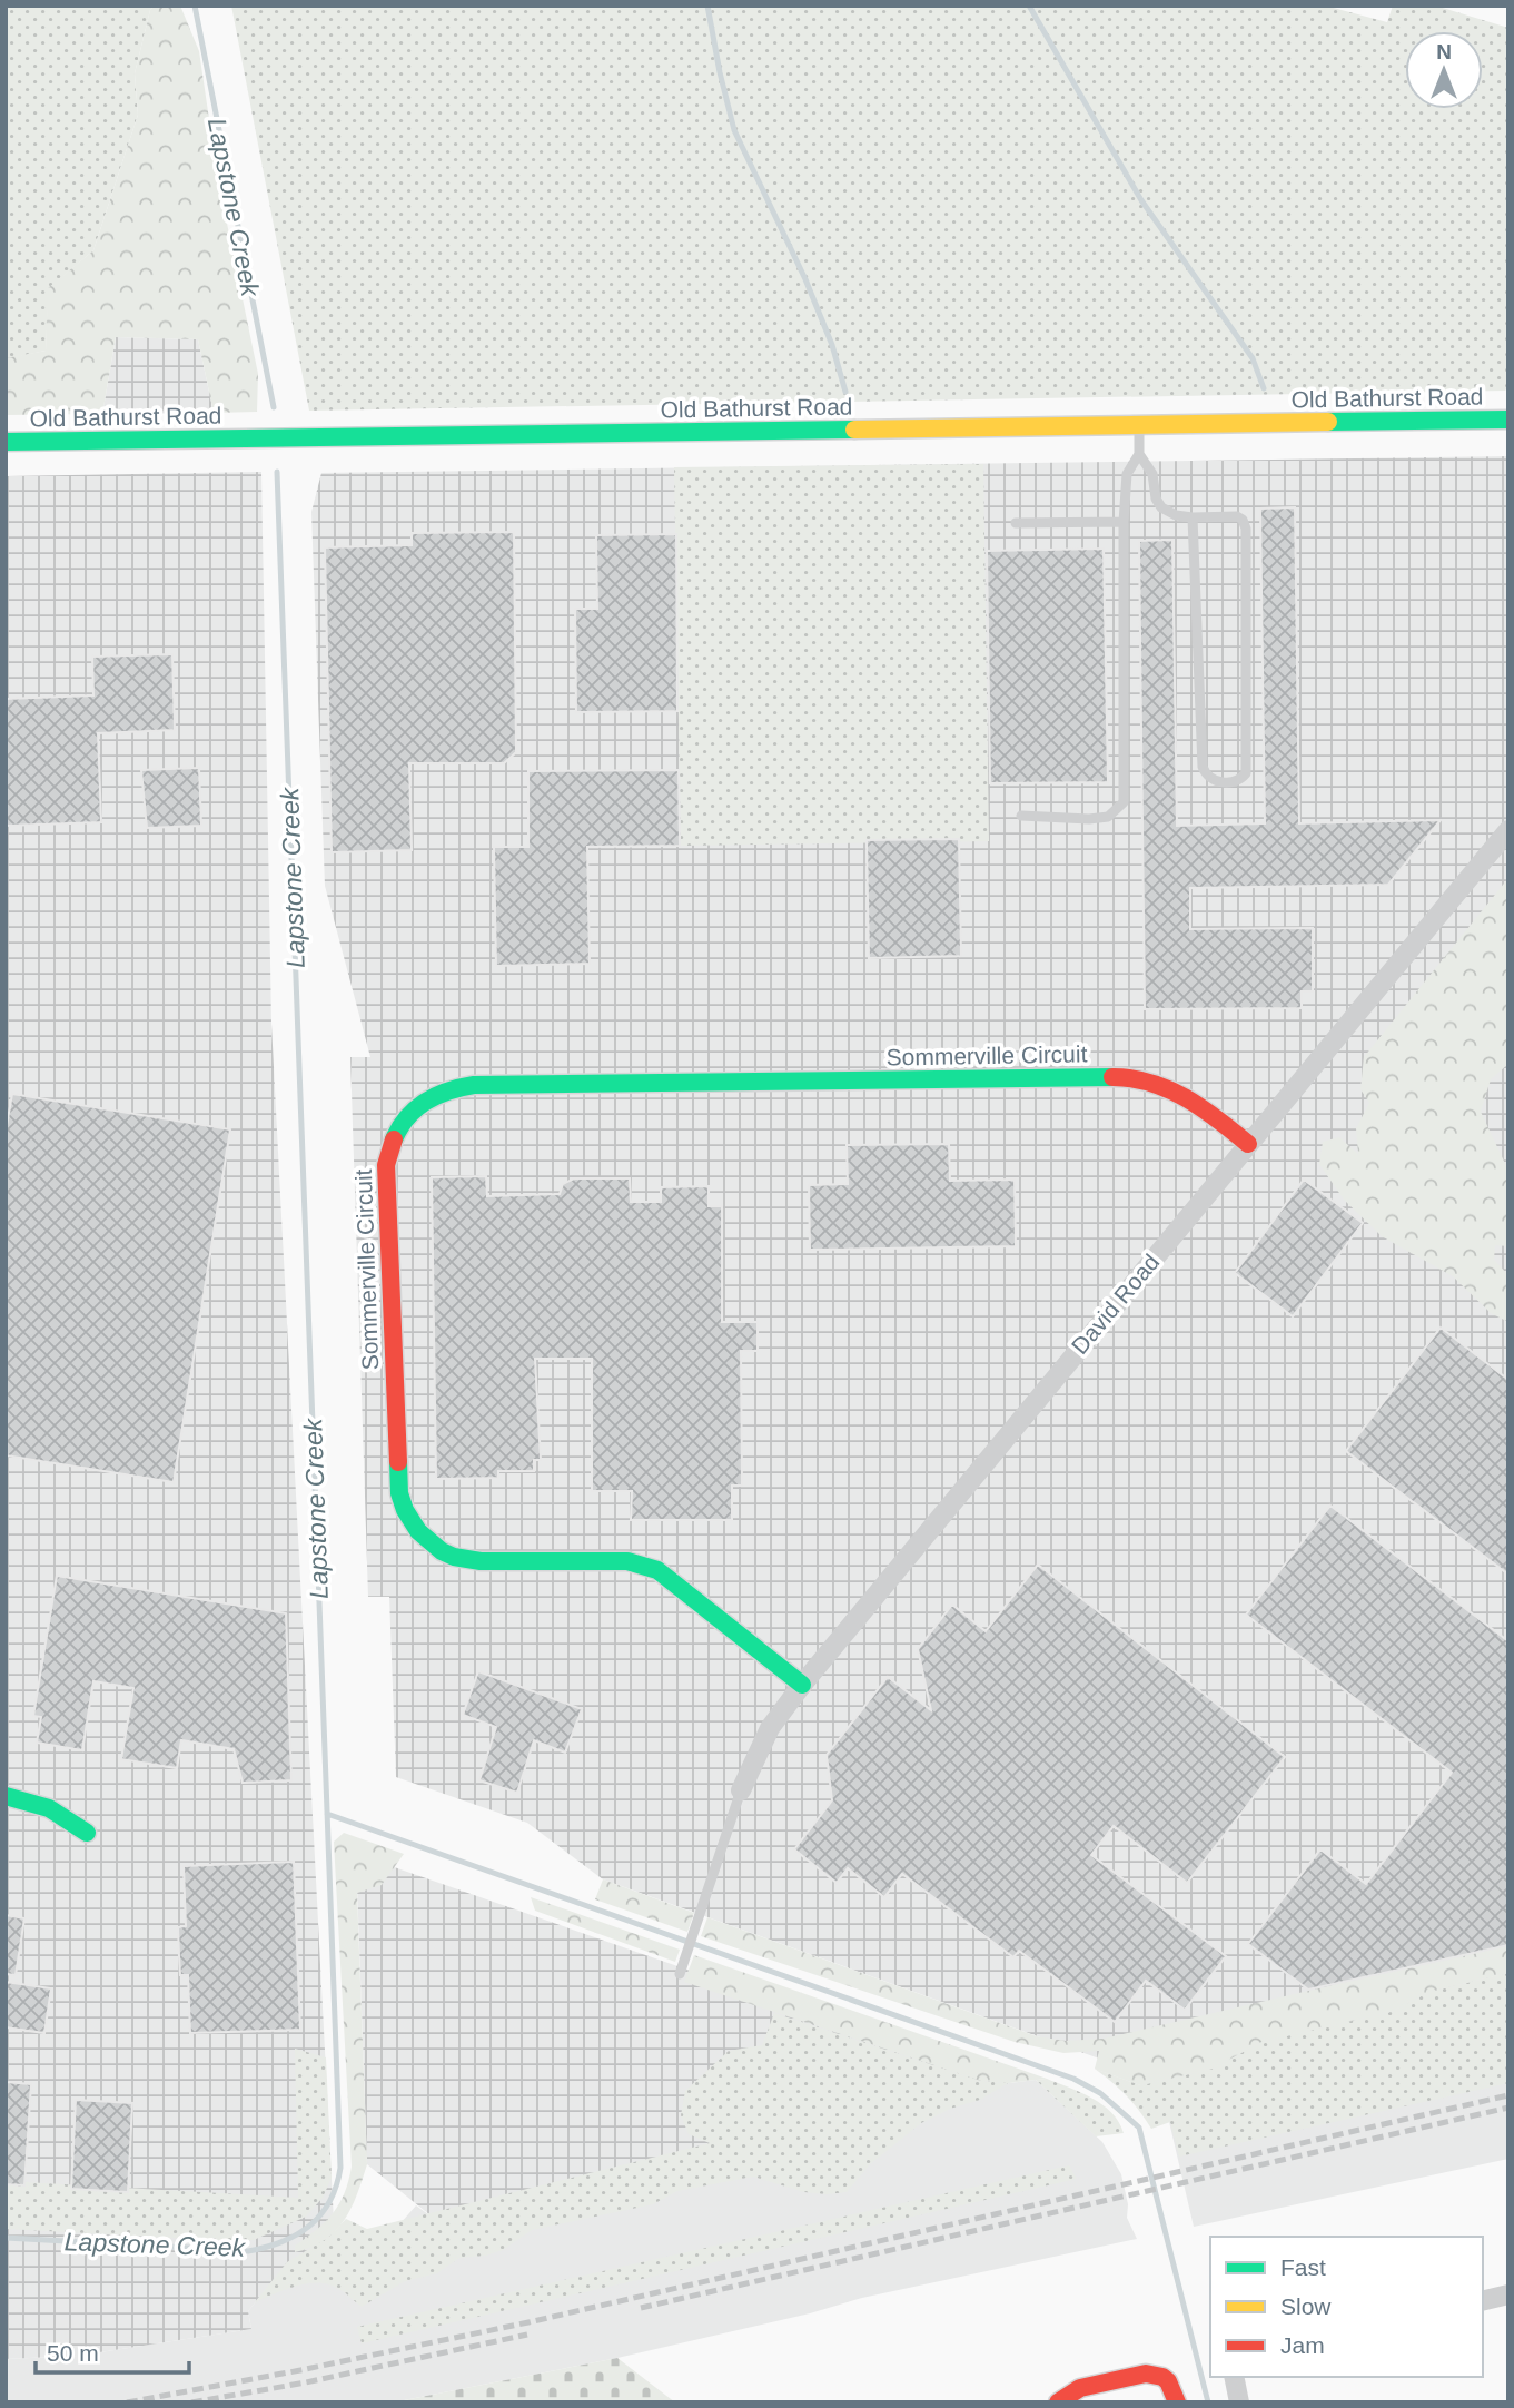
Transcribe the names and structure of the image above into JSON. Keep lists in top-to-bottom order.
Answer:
{
  "streets": {
    "street": ["Old Bathurst Road", "Sommerville Circuit", "David Road"]
  },
  "crossings": [
    ["Sommerville Circuit", "David Road"]
  ],
  "water": ["Lapstone Creek"],
  "legend": ["Fast", "Slow", "Jam"],
  "scale_bar": "50 m",
  "north": "top"
}
